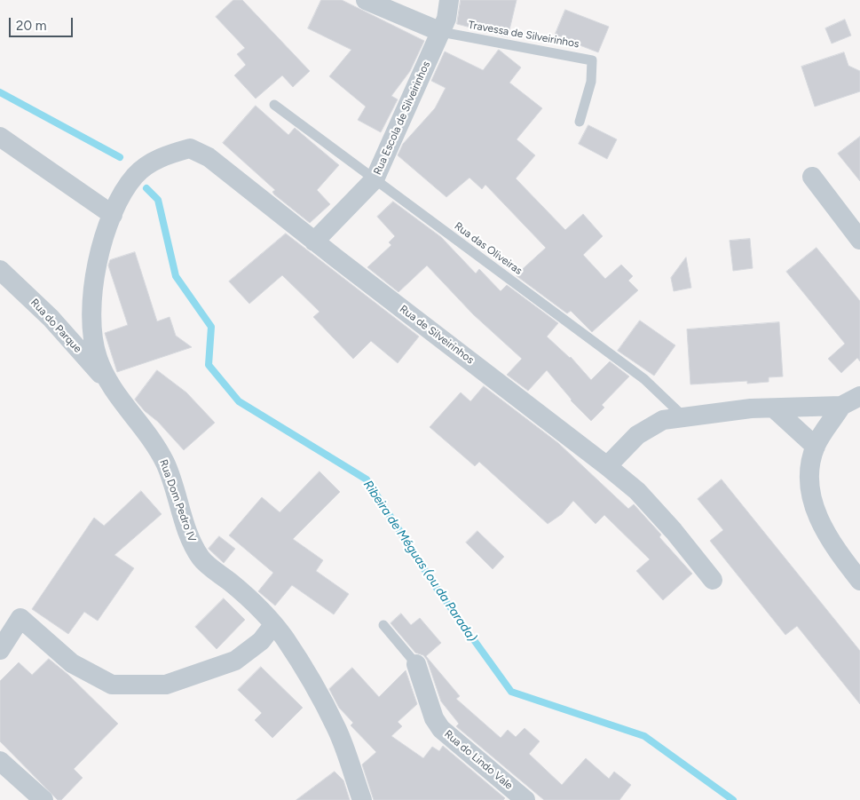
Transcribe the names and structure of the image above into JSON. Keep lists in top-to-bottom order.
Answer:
{
  "streets": {
    "street": [
      "Rua Escola de Silveirinhos",
      "Rua do Parque",
      "Rua de Silveirinhos",
      "Rua Dom Pedro IV",
      "Rua do Lindo Vale"
    ],
    "lane": ["Travessa de Silveirinhos", "Rua das Oliveiras"]
  },
  "crossings": [
    ["Travessa de Silveirinhos", "Rua Escola de Silveirinhos"],
    ["Rua Escola de Silveirinhos", "Rua das Oliveiras"],
    ["Rua Escola de Silveirinhos", "Rua de Silveirinhos"],
    ["Rua do Parque", "Rua Dom Pedro IV"],
    ["Rua de Silveirinhos", "Rua Dom Pedro IV"]
  ],
  "water": ["Ribeira de Méguas (ou da Parada)"],
  "scale_bar": "20 m"
}
